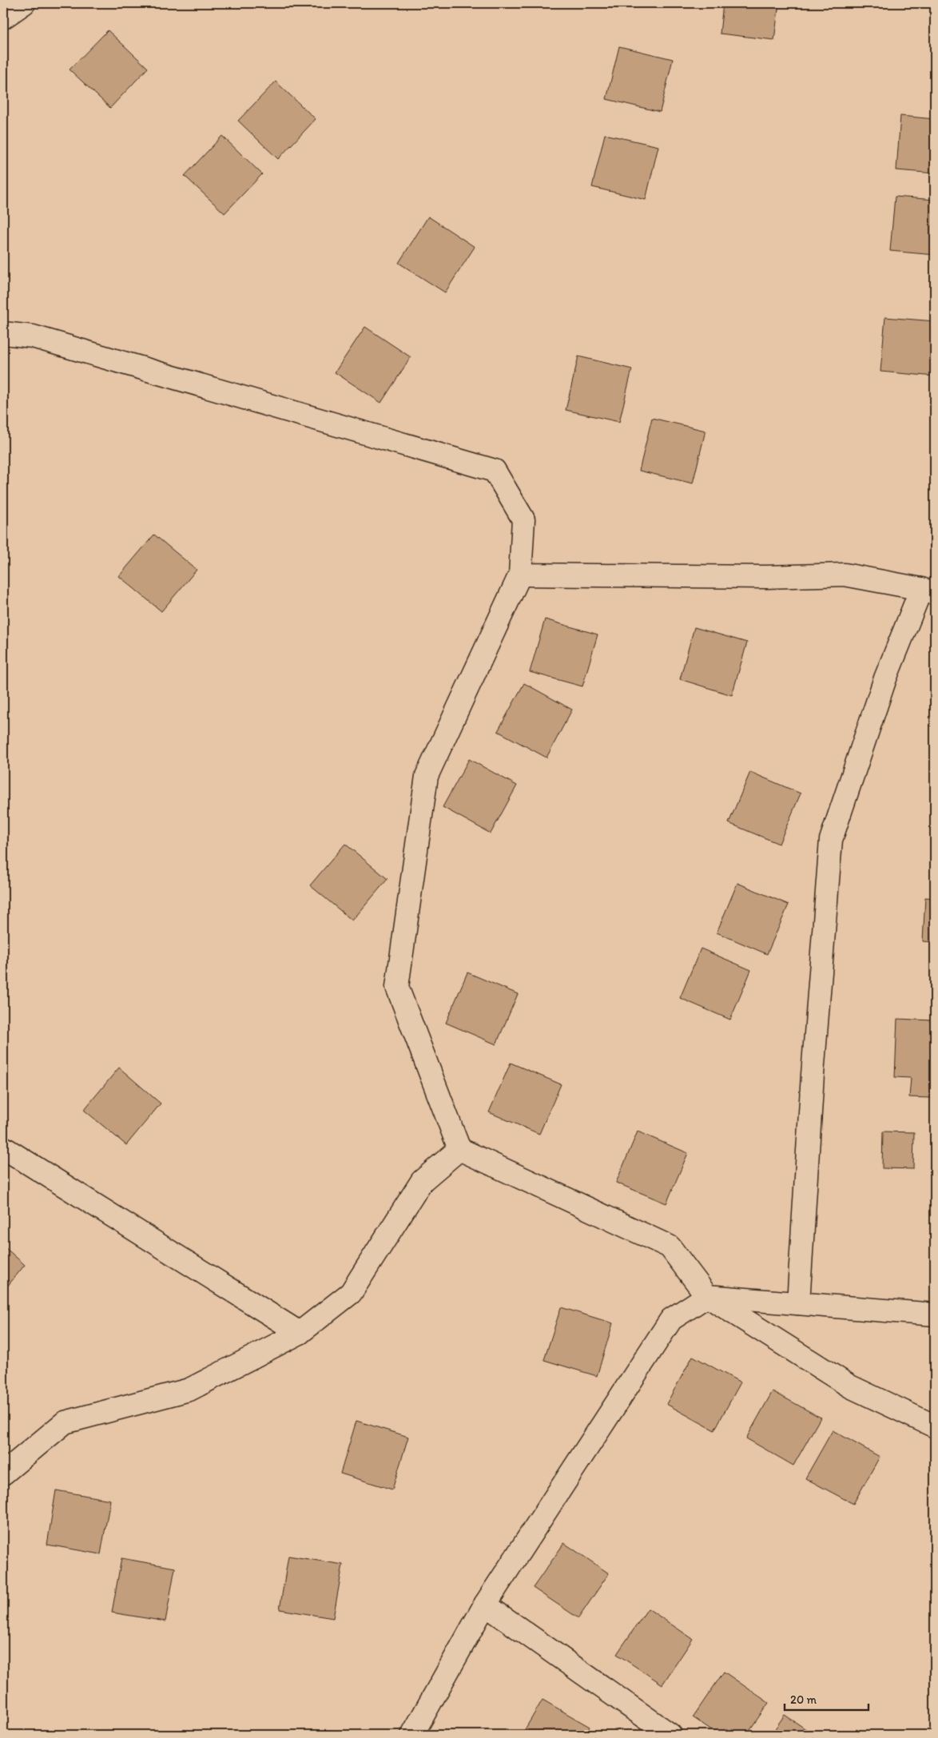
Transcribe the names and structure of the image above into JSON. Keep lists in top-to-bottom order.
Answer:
{
  "scale_bar": "20 m"
}
